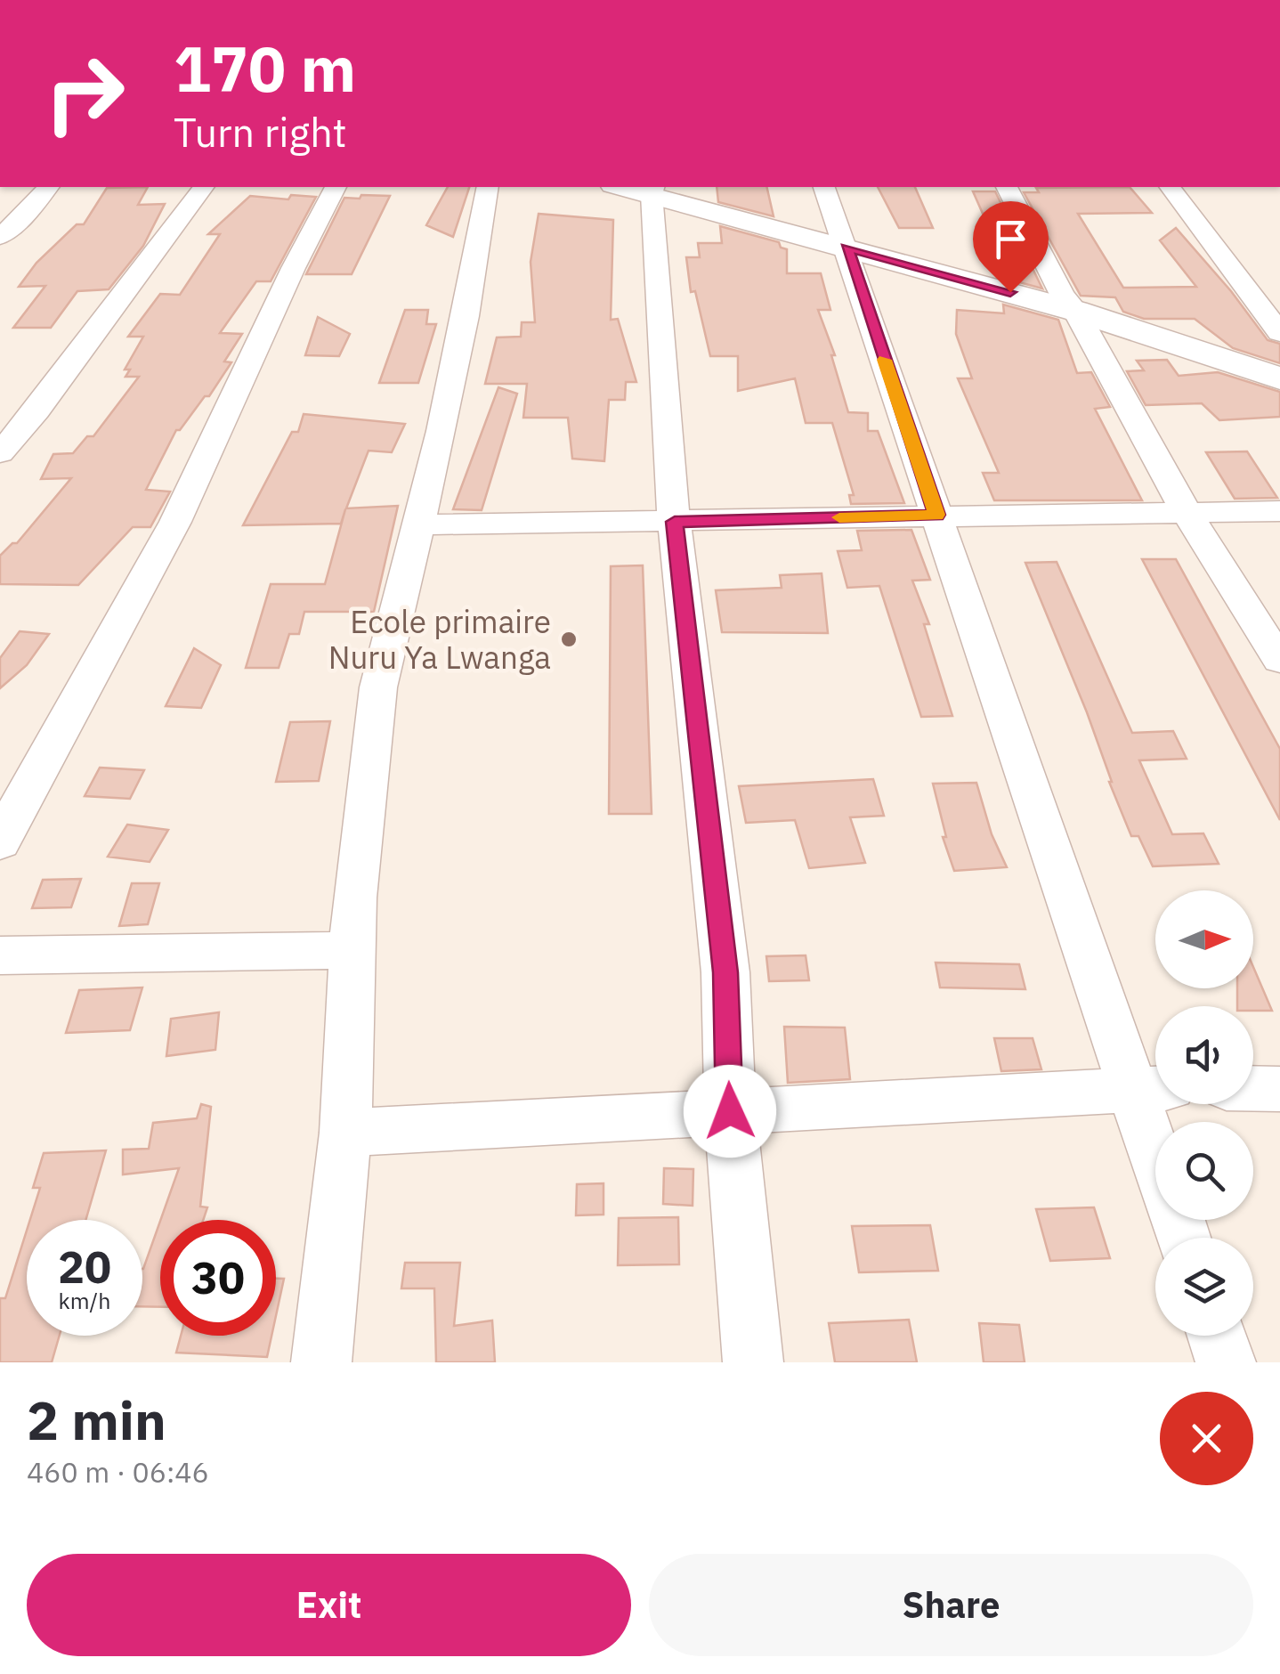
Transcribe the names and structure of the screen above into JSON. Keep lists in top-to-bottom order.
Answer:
{
  "places": ["Ecole primaire Nuru Ya Lwanga"],
  "north": "right",
  "page": {
    "turn": ["170 m", "Turn right"],
    "speed": "20 km/h",
    "limit": "30",
    "heading": ["2 min", "460 m · 06:46"],
    "buttons": ["Exit", "Share"]
  }
}
